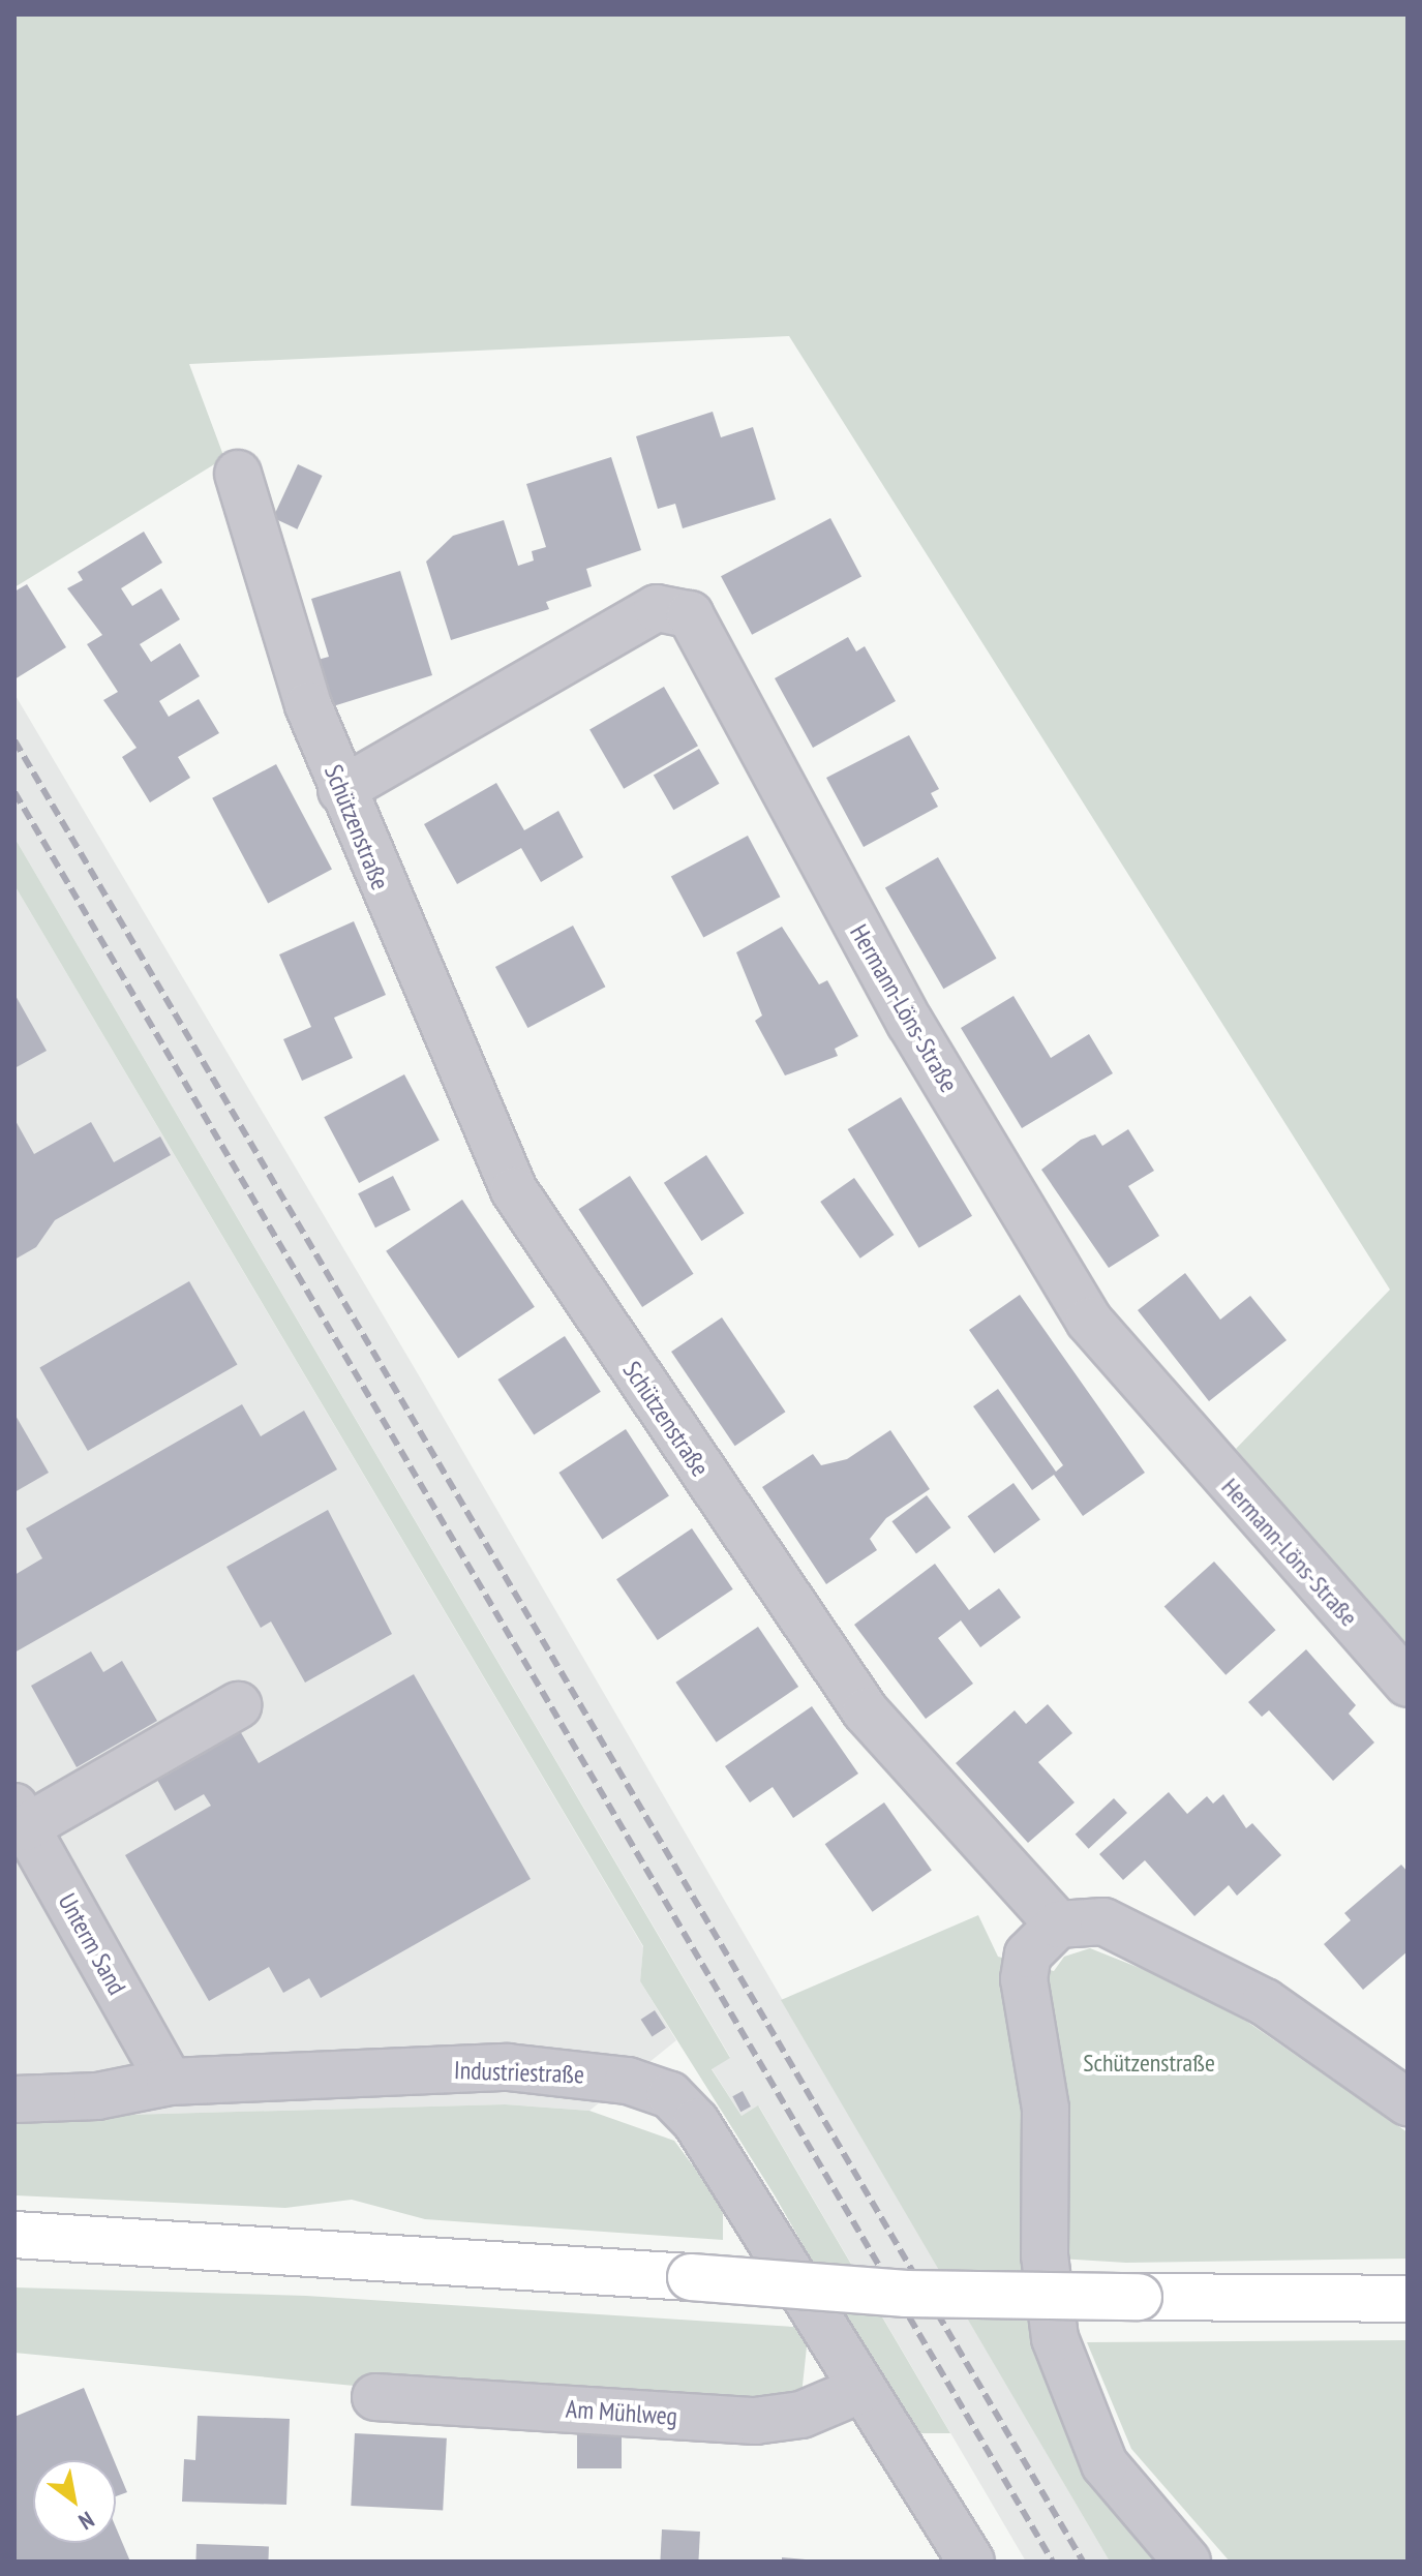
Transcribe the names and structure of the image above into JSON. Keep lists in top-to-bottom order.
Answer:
{
  "streets": {
    "street": [
      "Schützenstraße",
      "Hermann-Löns-Straße",
      "Unterm Sand",
      "Industriestraße",
      "Am Mühlweg"
    ]
  },
  "crossings": [
    ["Schützenstraße", "Hermann-Löns-Straße"],
    ["Unterm Sand", "Industriestraße"],
    ["Industriestraße", "Am Mühlweg"]
  ],
  "parks": ["Schützenstraße"],
  "north": "bottom right"
}
